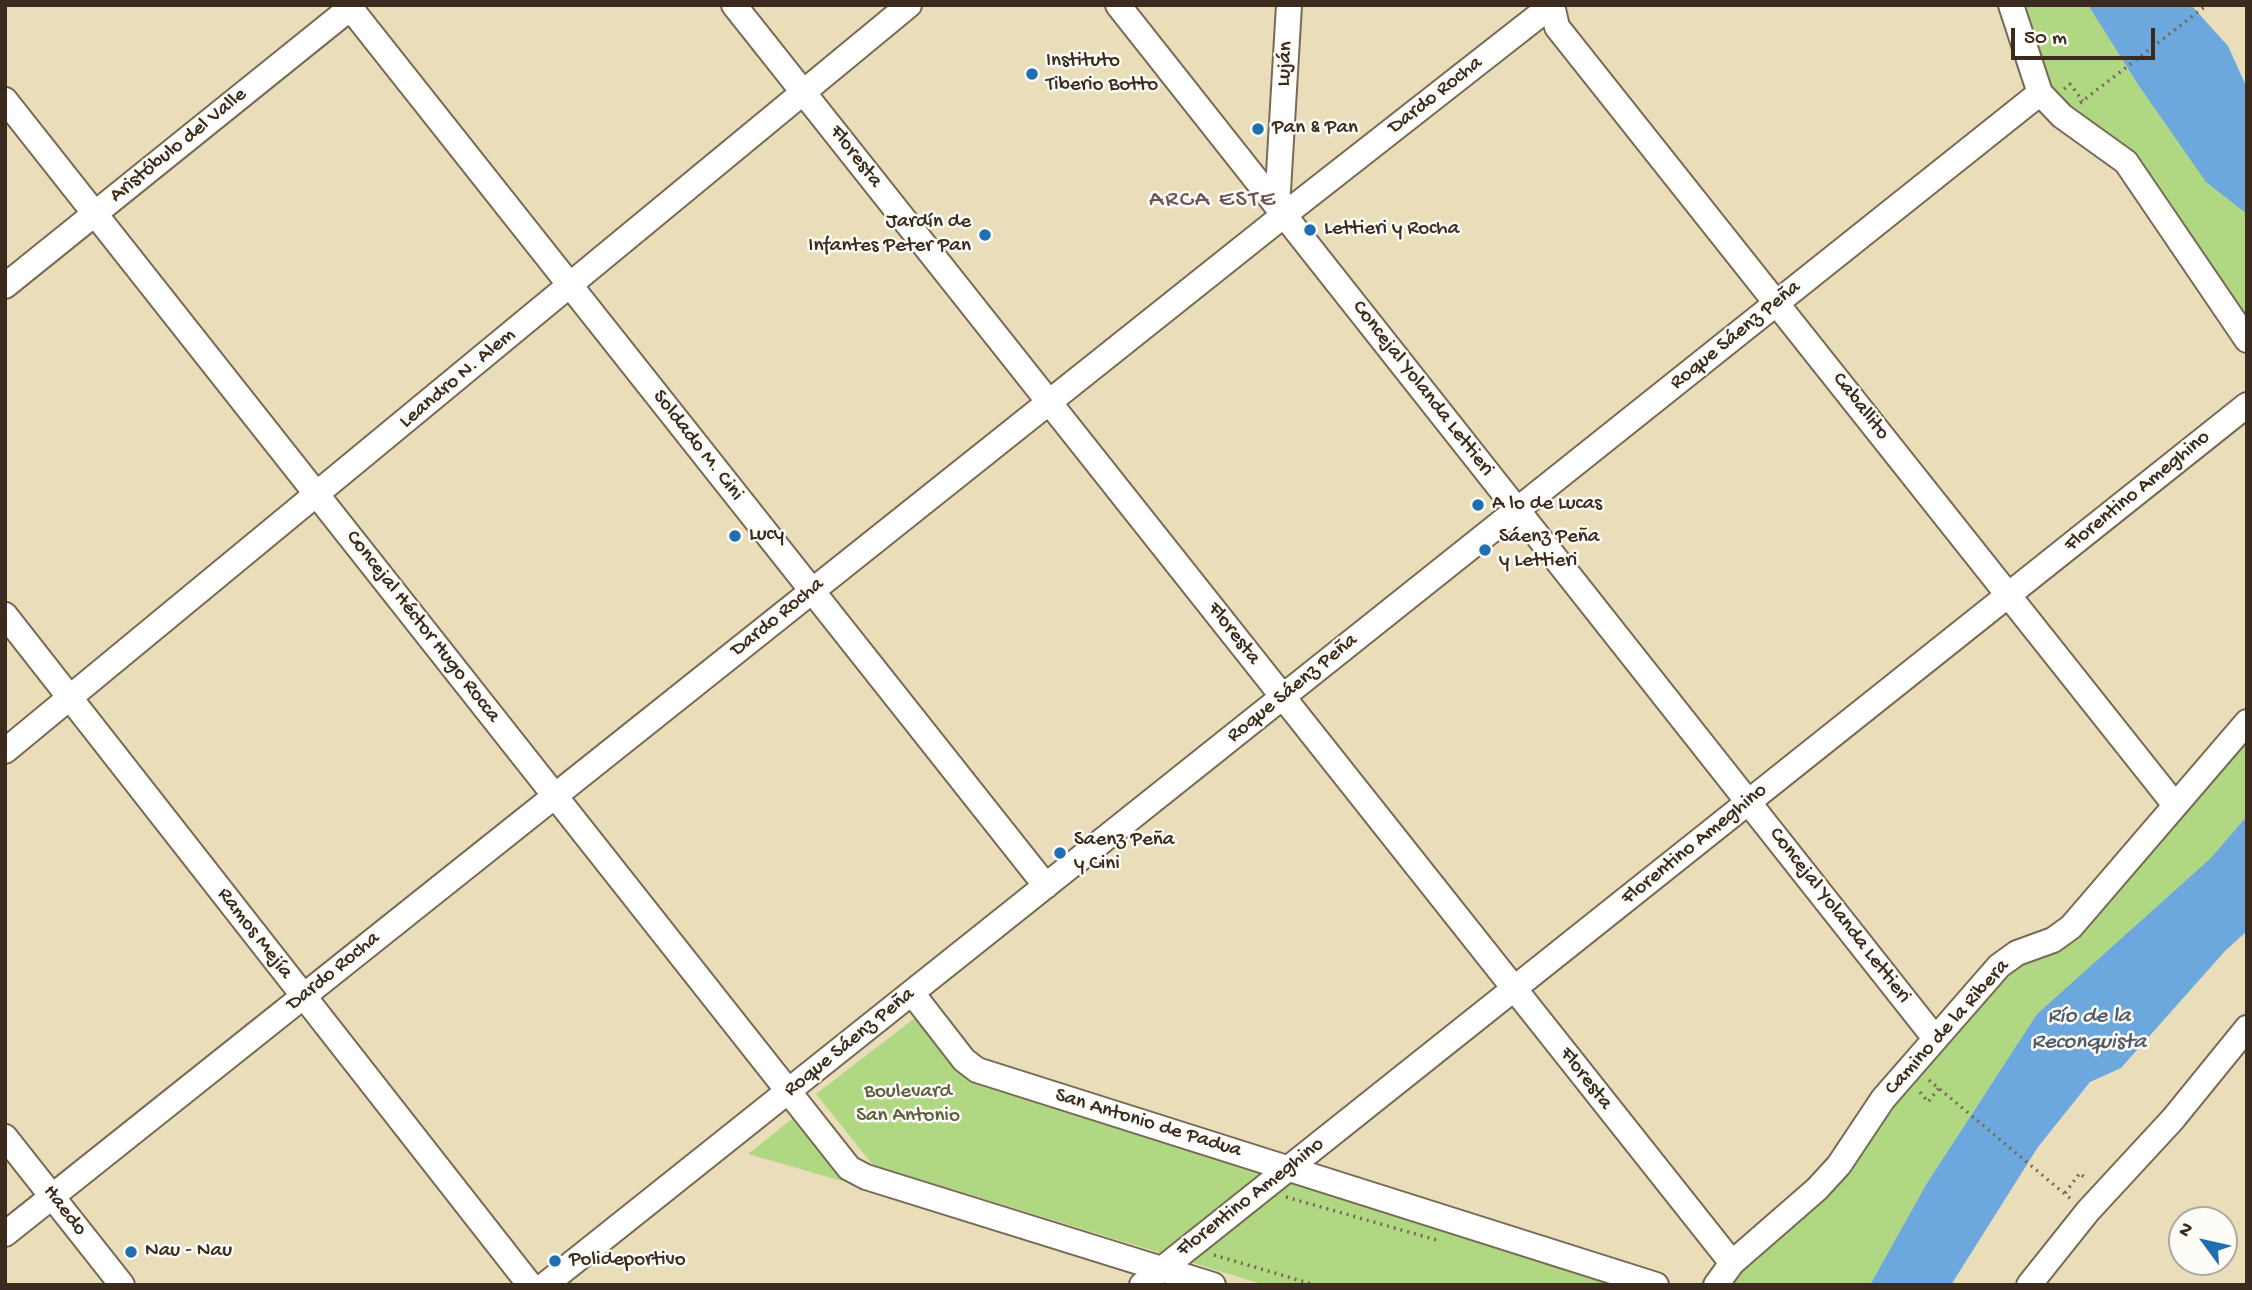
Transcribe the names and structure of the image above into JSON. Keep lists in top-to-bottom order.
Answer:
{
  "streets": {
    "street": [
      "Luján",
      "Dardo Rocha",
      "Aristóbulo del Valle",
      "Floresta",
      "Roque Sáenz Peña",
      "Leandro N. Alem",
      "Concejal Yolanda Lettieri",
      "Caballito",
      "Soldado M. Cini",
      "Florentino Ameghino",
      "Concejal Héctor Hugo Rocca",
      "Ramos Mejía",
      "Camino de la Ribera",
      "San Antonio de Padua",
      "Haedo"
    ]
  },
  "crossings": [
    ["Luján", "Dardo Rocha"],
    ["Luján", "Concejal Yolanda Lettieri"],
    ["Dardo Rocha", "Floresta"],
    ["Dardo Rocha", "Concejal Yolanda Lettieri"],
    ["Dardo Rocha", "Caballito"],
    ["Dardo Rocha", "Soldado M. Cini"],
    ["Dardo Rocha", "Concejal Héctor Hugo Rocca"],
    ["Dardo Rocha", "Ramos Mejía"],
    ["Dardo Rocha", "Haedo"],
    ["Aristóbulo del Valle", "Soldado M. Cini"],
    ["Aristóbulo del Valle", "Concejal Héctor Hugo Rocca"],
    ["Floresta", "Roque Sáenz Peña"],
    ["Floresta", "Leandro N. Alem"],
    ["Floresta", "Florentino Ameghino"],
    ["Floresta", "Camino de la Ribera"],
    ["Roque Sáenz Peña", "Concejal Yolanda Lettieri"],
    ["Roque Sáenz Peña", "Caballito"],
    ["Roque Sáenz Peña", "Soldado M. Cini"],
    ["Roque Sáenz Peña", "Concejal Héctor Hugo Rocca"],
    ["Roque Sáenz Peña", "San Antonio de Padua"],
    ["Leandro N. Alem", "Soldado M. Cini"],
    ["Leandro N. Alem", "Concejal Héctor Hugo Rocca"],
    ["Leandro N. Alem", "Ramos Mejía"],
    ["Concejal Yolanda Lettieri", "Florentino Ameghino"],
    ["Concejal Yolanda Lettieri", "Camino de la Ribera"],
    ["Caballito", "Florentino Ameghino"],
    ["Caballito", "Camino de la Ribera"],
    ["Florentino Ameghino", "Concejal Héctor Hugo Rocca"],
    ["Florentino Ameghino", "San Antonio de Padua"]
  ],
  "districts": ["ARCA ESTE"],
  "water": ["Río de la Reconquista"],
  "parks": ["Boulevard San Antonio"],
  "places": [
    "Instituto Tiberio Botto",
    "Pan & Pan",
    "Lettieri y Rocha",
    "Jardín de Infantes Peter Pan",
    "A lo de Lucas",
    "Lucy",
    "Sáenz Peña y Lettieri",
    "Saenz Peña y Cini",
    "Nau - Nau",
    "Polideportivo"
  ],
  "scale_bar": "50 m",
  "north": "top left"
}
